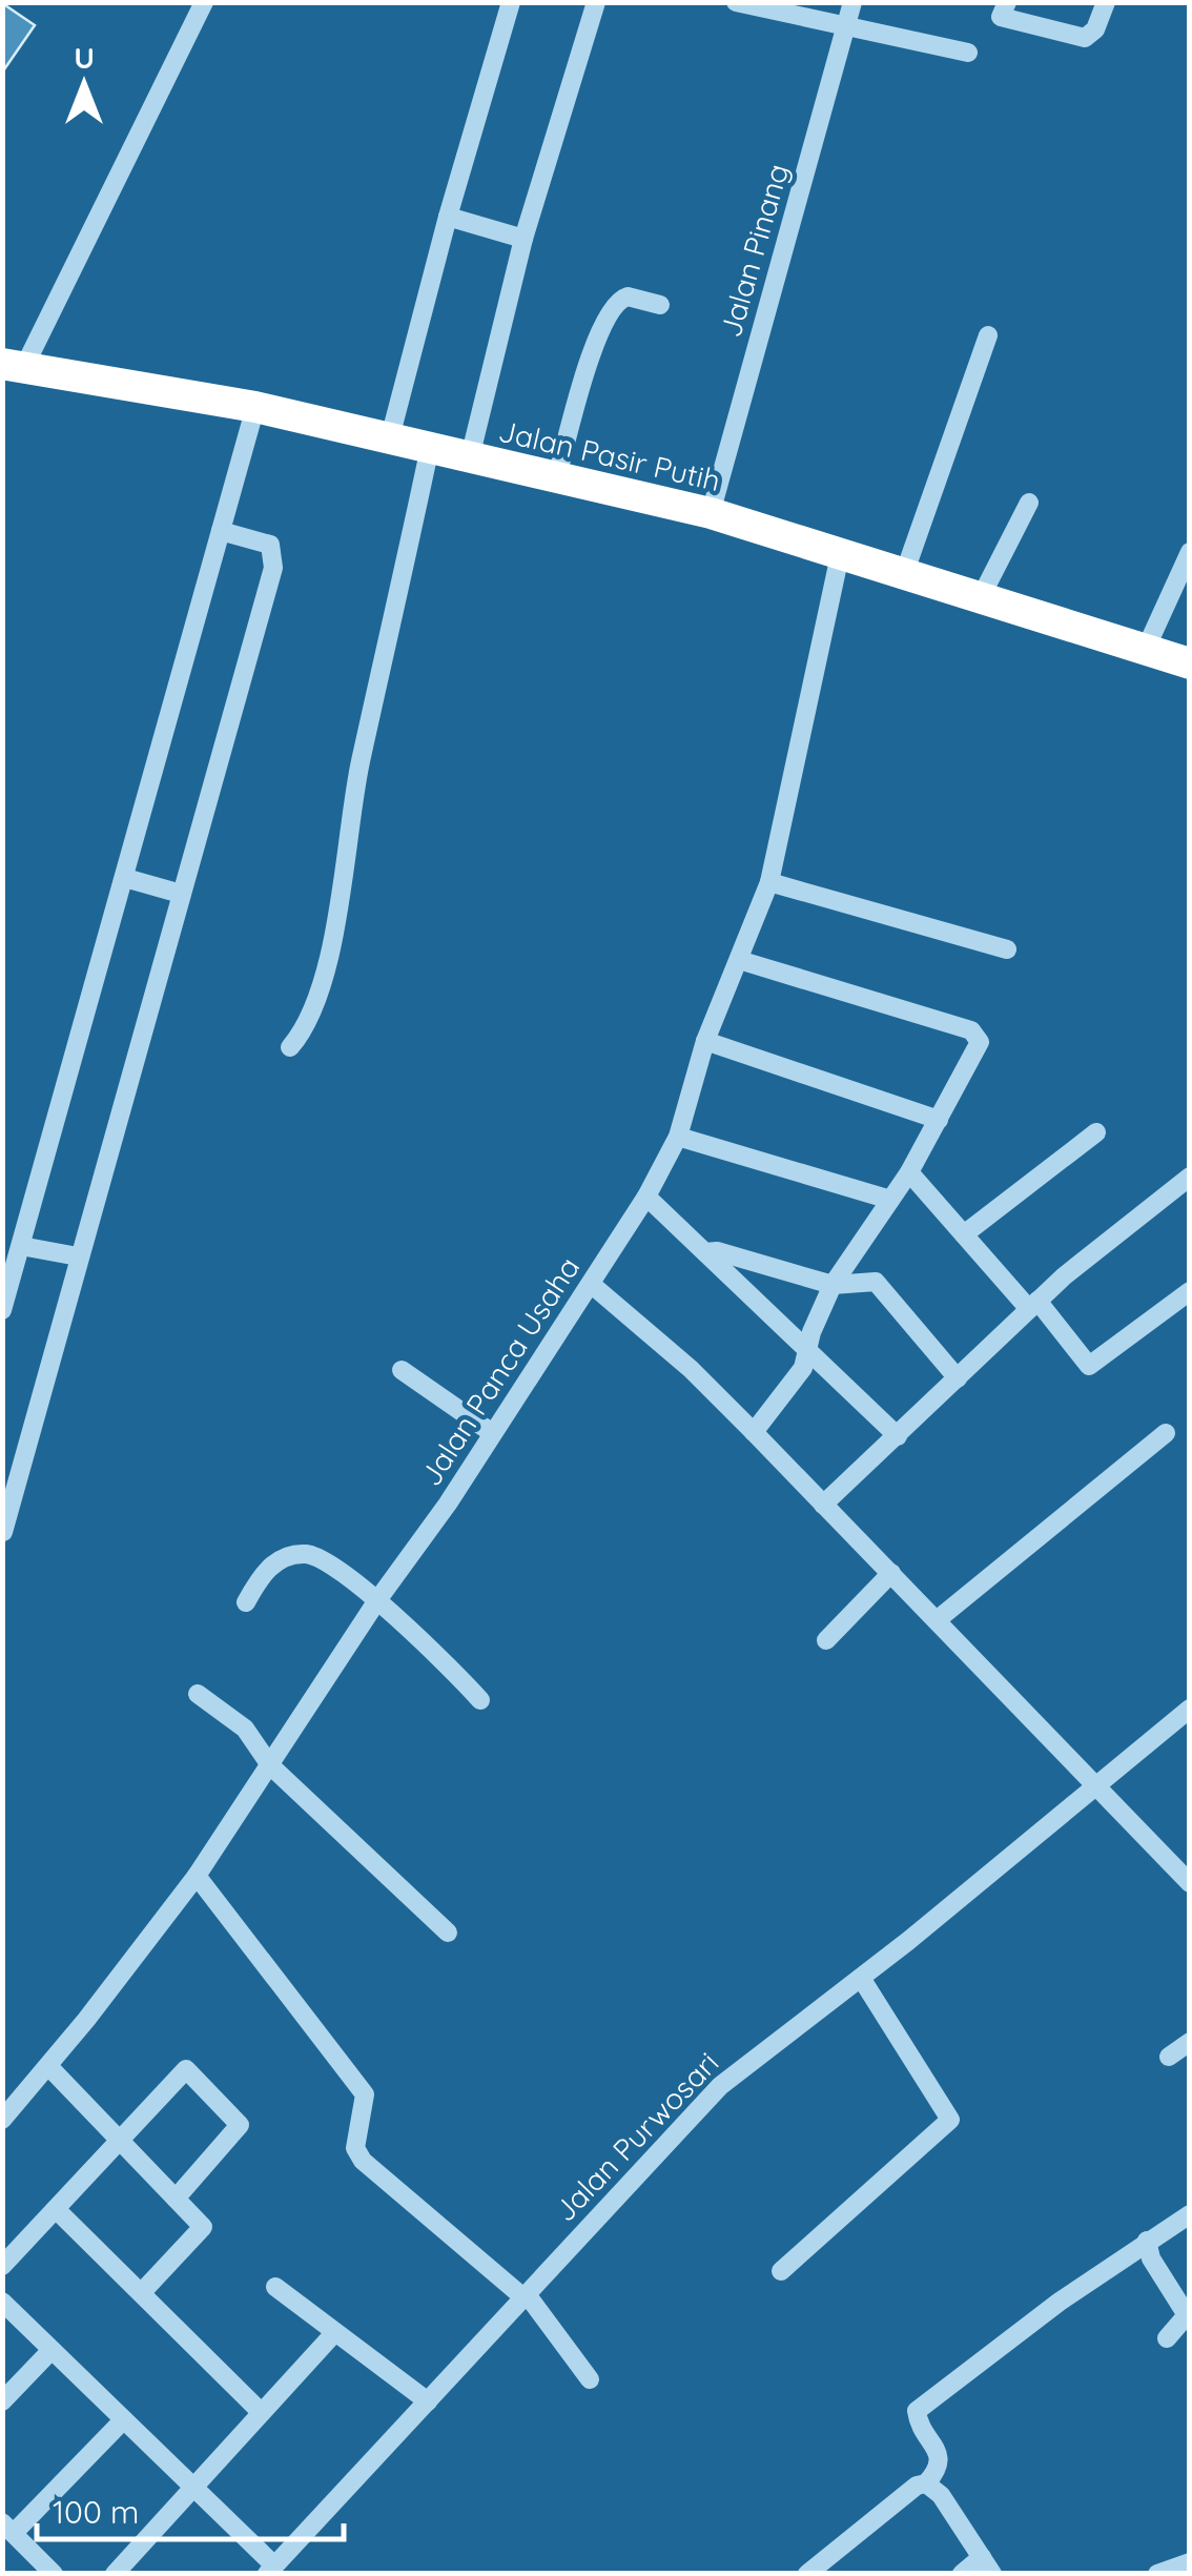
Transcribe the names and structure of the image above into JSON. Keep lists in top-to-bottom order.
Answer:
{
  "streets": {
    "highway": ["Jalan Pasir Putih"],
    "street": ["Jalan Pinang", "Jalan Panca Usaha", "Jalan Purwosari"]
  },
  "crossings": [
    ["Jalan Pinang", "Jalan Pasir Putih"],
    ["Jalan Pasir Putih", "Jalan Panca Usaha"]
  ],
  "scale_bar": "100 m",
  "north": "top"
}
